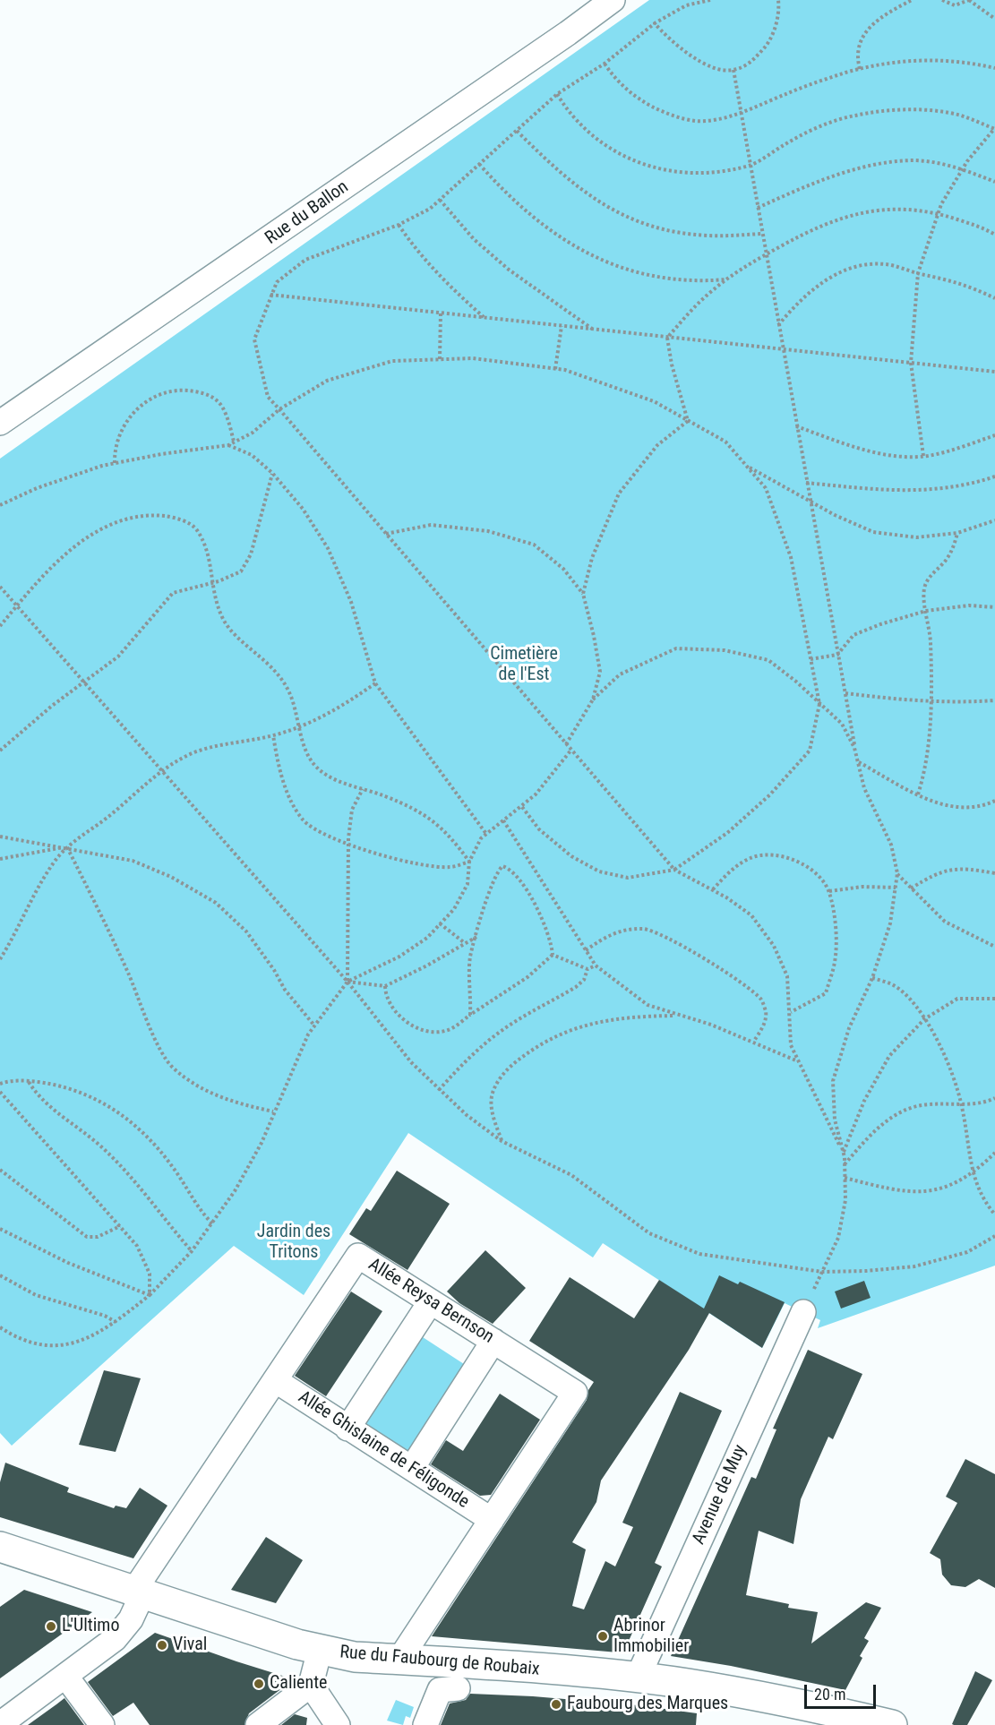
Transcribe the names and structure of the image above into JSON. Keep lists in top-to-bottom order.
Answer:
{
  "streets": {
    "main road": ["Rue du Faubourg de Roubaix"],
    "street": [
      "Rue du Ballon",
      "Allée Reysa Bernson",
      "Allée Ghislaine de Féligonde",
      "Avenue de Muy"
    ]
  },
  "crossings": [
    ["Allée Reysa Bernson", "Allée Ghislaine de Féligonde"],
    ["Allée Reysa Bernson", "Rue du Faubourg de Roubaix"],
    ["Avenue de Muy", "Rue du Faubourg de Roubaix"]
  ],
  "parks": ["Cimetière de l'Est", "Jardin des Tritons"],
  "places": [
    "L'Ultimo",
    "Abrinor Immobilier",
    "Vival",
    "Caliente",
    "Faubourg des Marques"
  ],
  "scale_bar": "20 m"
}
